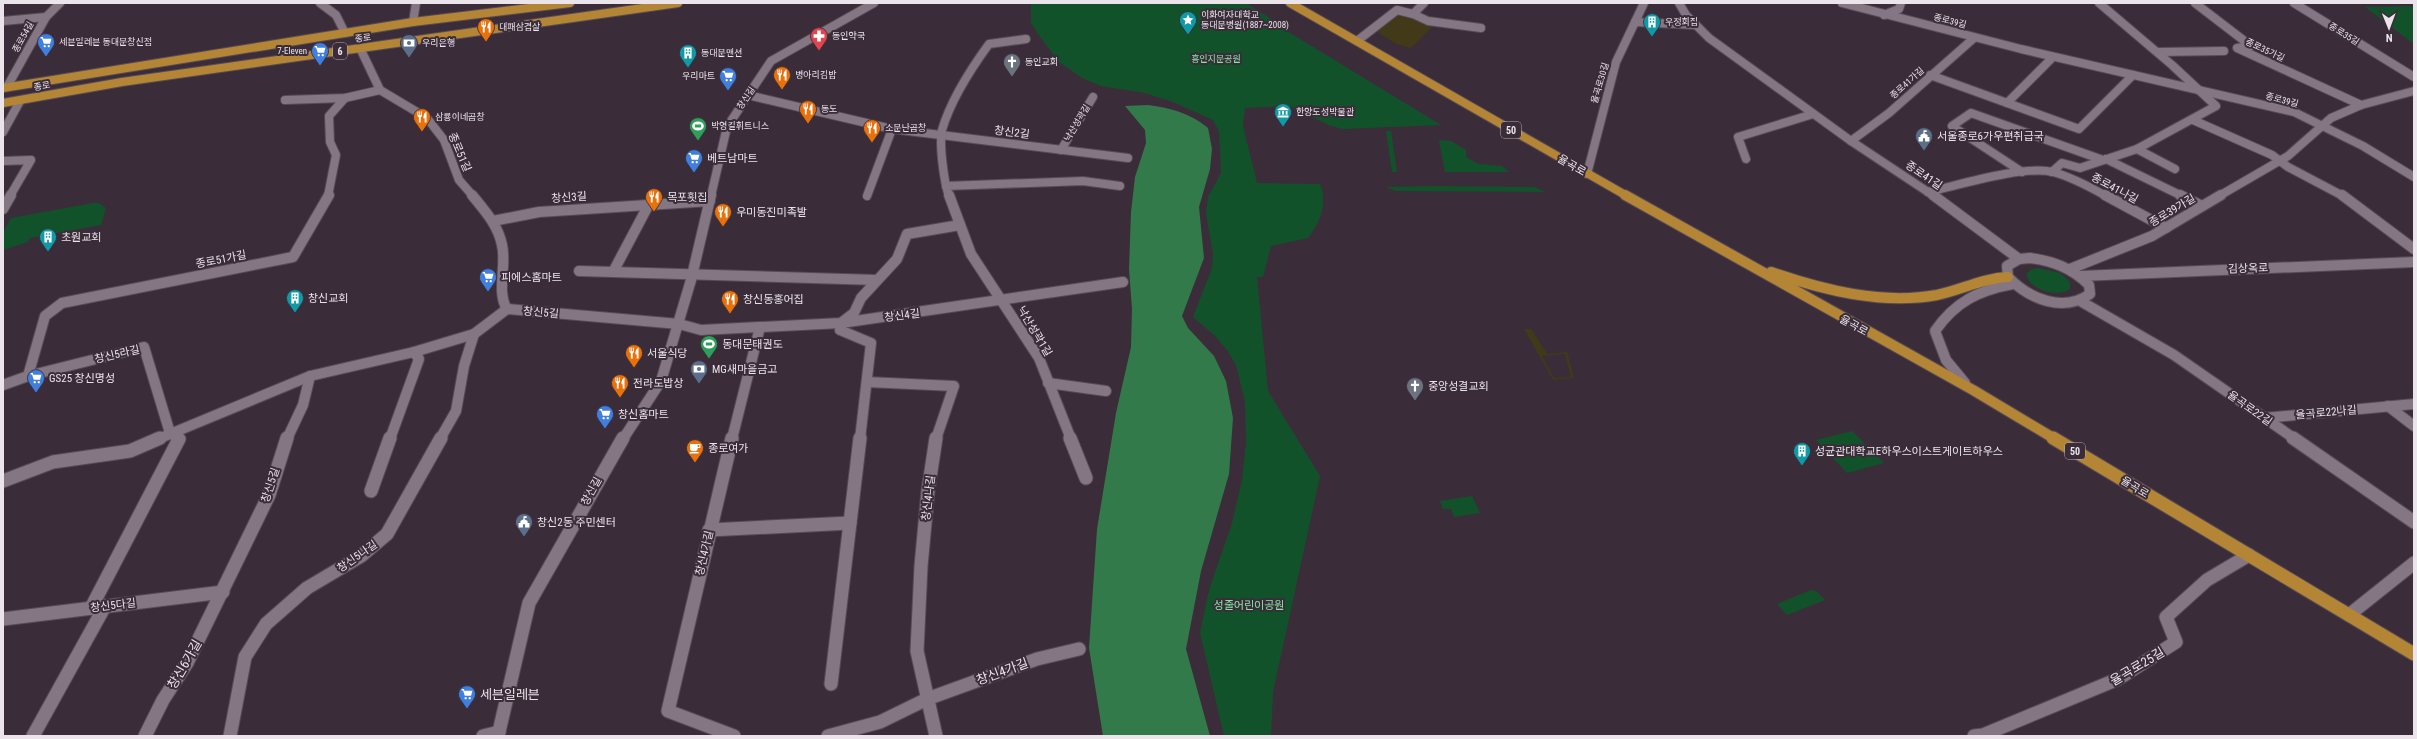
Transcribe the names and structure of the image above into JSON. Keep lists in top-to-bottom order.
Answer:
{
  "streets": {
    "main road": [
      "종로",
      "6",
      "50",
      "율곡로"
    ],
    "street": [
      "종로39길",
      "종로35길",
      "종로54길",
      "종로35가길",
      "율곡로30길",
      "종로41가길",
      "창신길",
      "낙산성곽길",
      "창신2길",
      "종로51길",
      "종로41길",
      "종로41나길",
      "창신3길",
      "종로39가길",
      "종로51가길",
      "김상옥로",
      "창신5길",
      "창신4길",
      "낙산성곽1길",
      "창신5라길",
      "율곡로22길",
      "율곡로22나길",
      "창신4나길",
      "창신4가길",
      "창신5나길",
      "창신5다길",
      "창신6가길",
      "율곡로25길"
    ]
  },
  "crossings": [
    ["종로39길", "종로41가길"],
    ["종로39길", "종로41나길"],
    ["종로39길", "종로39가길"],
    ["종로54길", "종로"],
    ["율곡로30길", "율곡로"],
    ["종로41가길", "종로41길"],
    ["창신길", "창신2길"],
    ["창신길", "창신3길"],
    ["창신길", "창신5길"],
    ["창신길", "창신4길"],
    ["낙산성곽길", "창신2길"],
    ["창신2길", "낙산성곽1길"],
    ["종로51길", "창신3길"],
    ["종로51길", "창신5길"],
    ["율곡로", "율곡로25길"],
    ["종로41길", "종로41나길"],
    ["종로41나길", "종로39가길"],
    ["종로51가길", "창신5라길"],
    ["창신5길", "창신4길"],
    ["창신5길", "창신5다길"],
    ["창신5길", "창신6가길"],
    ["창신4길", "낙산성곽1길"],
    ["창신4길", "창신4가길"],
    ["율곡로22길", "율곡로22나길"],
    ["창신4나길", "창신4가길"],
    ["창신5다길", "창신6가길"]
  ],
  "parks": ["흥인지문공원", "성줄어린이공원"],
  "places": {
    "place": ["이화여자대학교 동대문병원(1887~2008)"],
    "building": [
      "우정회집",
      "동대문맨션",
      "초원교회",
      "창신교회",
      "성균관대학교E하우스이스트게이트하우스"
    ],
    "restaurant": [
      "대패삼겹살",
      "병아리김밥",
      "동도",
      "삼룡이네곱창",
      "소문난곱창",
      "목포횟집",
      "우미동진미족발",
      "창신동홍어집",
      "서울식당",
      "전라도밥상"
    ],
    "pharmacy": ["동인약국"],
    "supermarket": [
      "세븐일레븐 동대문창신점",
      "7-Eleven",
      "우리마트",
      "베트남마트",
      "피에스홈마트",
      "GS25 창신명성",
      "창신홈마트",
      "세븐일레븐"
    ],
    "bank": ["우리은행", "MG새마을금고"],
    "church": ["동인교회", "중앙성결교회"],
    "museum": ["한양도성박물관"],
    "sports": ["박영길휘트니스", "동대문태권도"],
    "public building": ["서울종로6가우편취급국", "창신2동 주민센터"],
    "cafe": ["종로여가"]
  },
  "north": "bottom"
}
